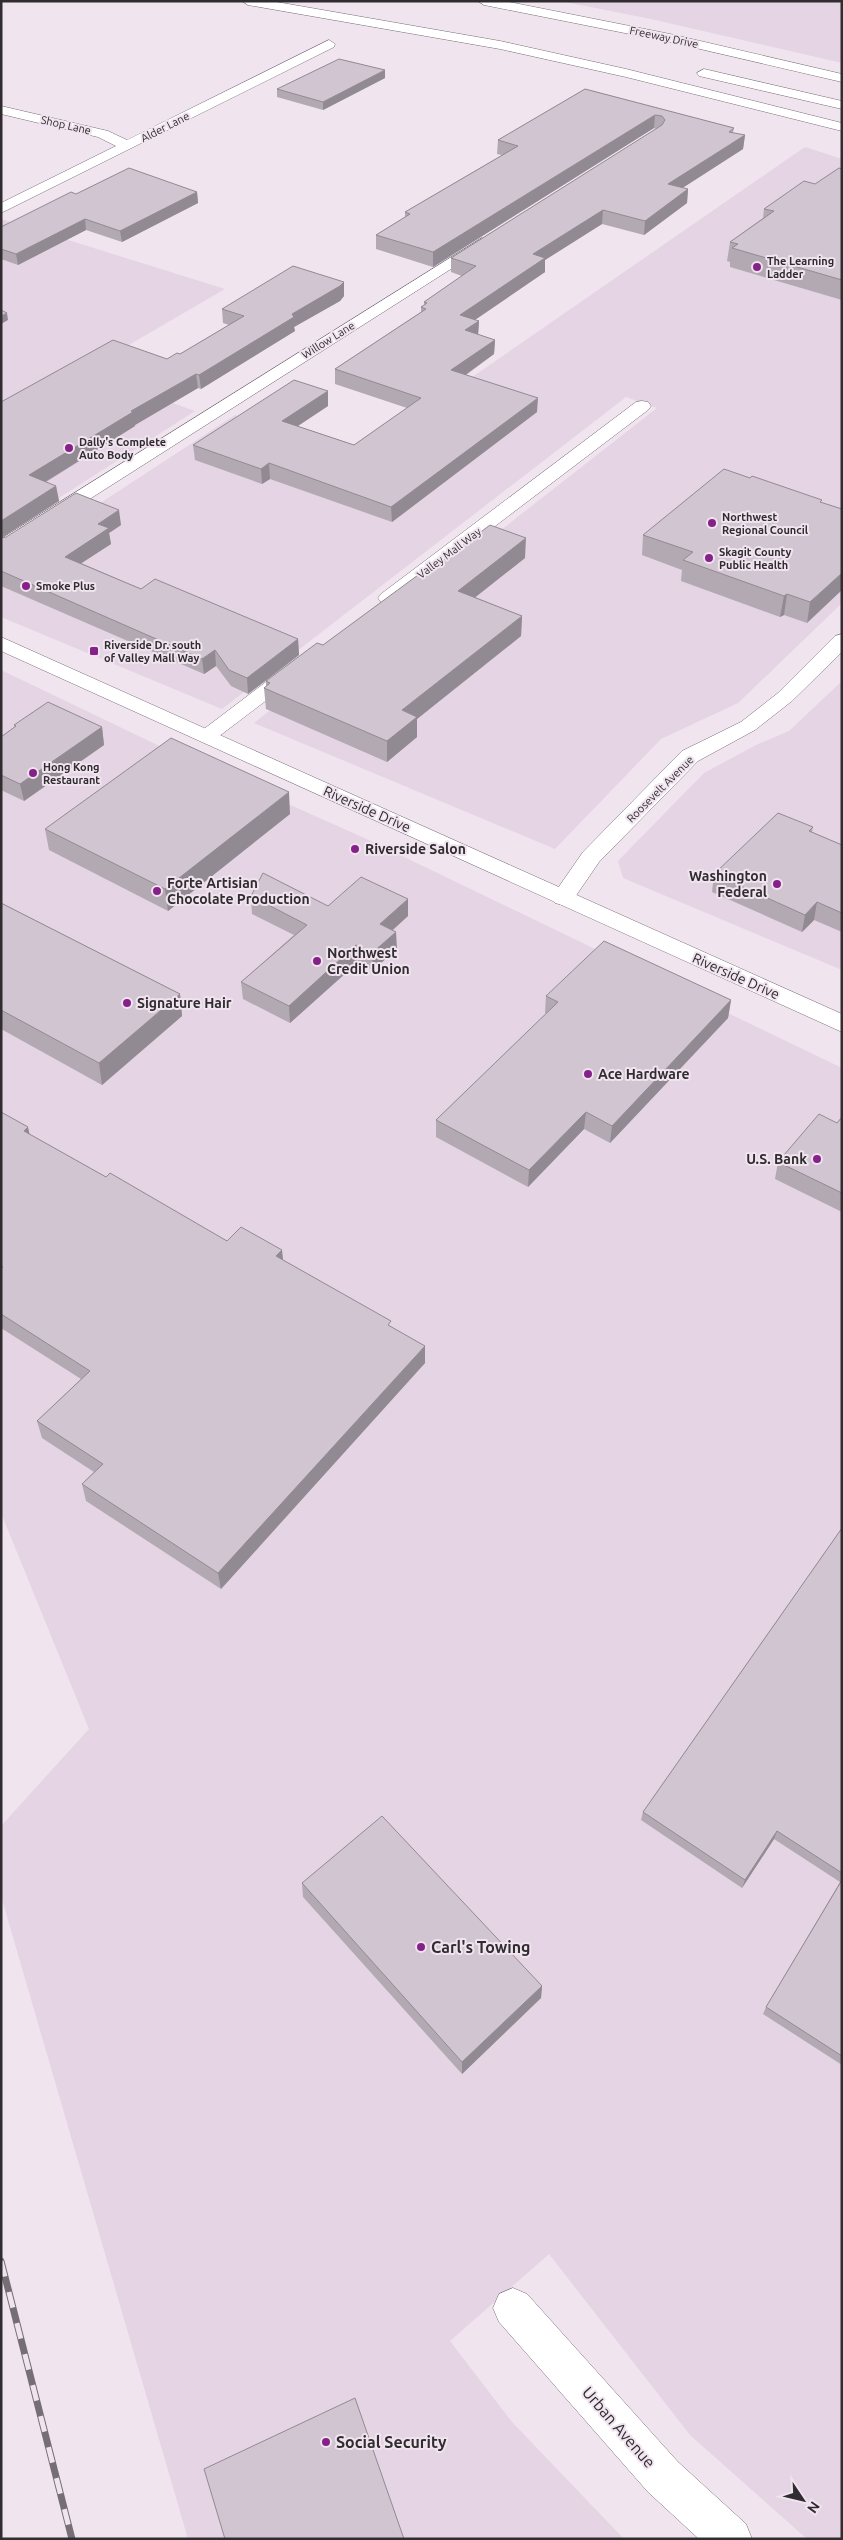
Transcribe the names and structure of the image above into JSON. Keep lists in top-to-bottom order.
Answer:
{
  "streets": {
    "main road": [
      "Freeway Drive",
      "Shop Lane",
      "Alder Lane",
      "Willow Lane",
      "Valley Mall Way",
      "Roosevelt Avenue",
      "Riverside Drive",
      "Urban Avenue"
    ]
  },
  "crossings": [
    ["Shop Lane", "Alder Lane"],
    ["Roosevelt Avenue", "Riverside Drive"]
  ],
  "places": {
    "other": [
      "The Learning Ladder",
      "Dally's Complete Auto Body",
      "Northwest Regional Council",
      "Skagit County Public Health",
      "Smoke Plus",
      "Hong Kong Restaurant",
      "Riverside Salon",
      "Washington Federal",
      "Forte Artisian Chocolate Production",
      "Northwest Credit Union",
      "Signature Hair",
      "Ace Hardware",
      "U.S. Bank",
      "Carl's Towing",
      "Social Security"
    ],
    "transit": ["Riverside Dr. south of Valley Mall Way"]
  },
  "north": "bottom right"
}
